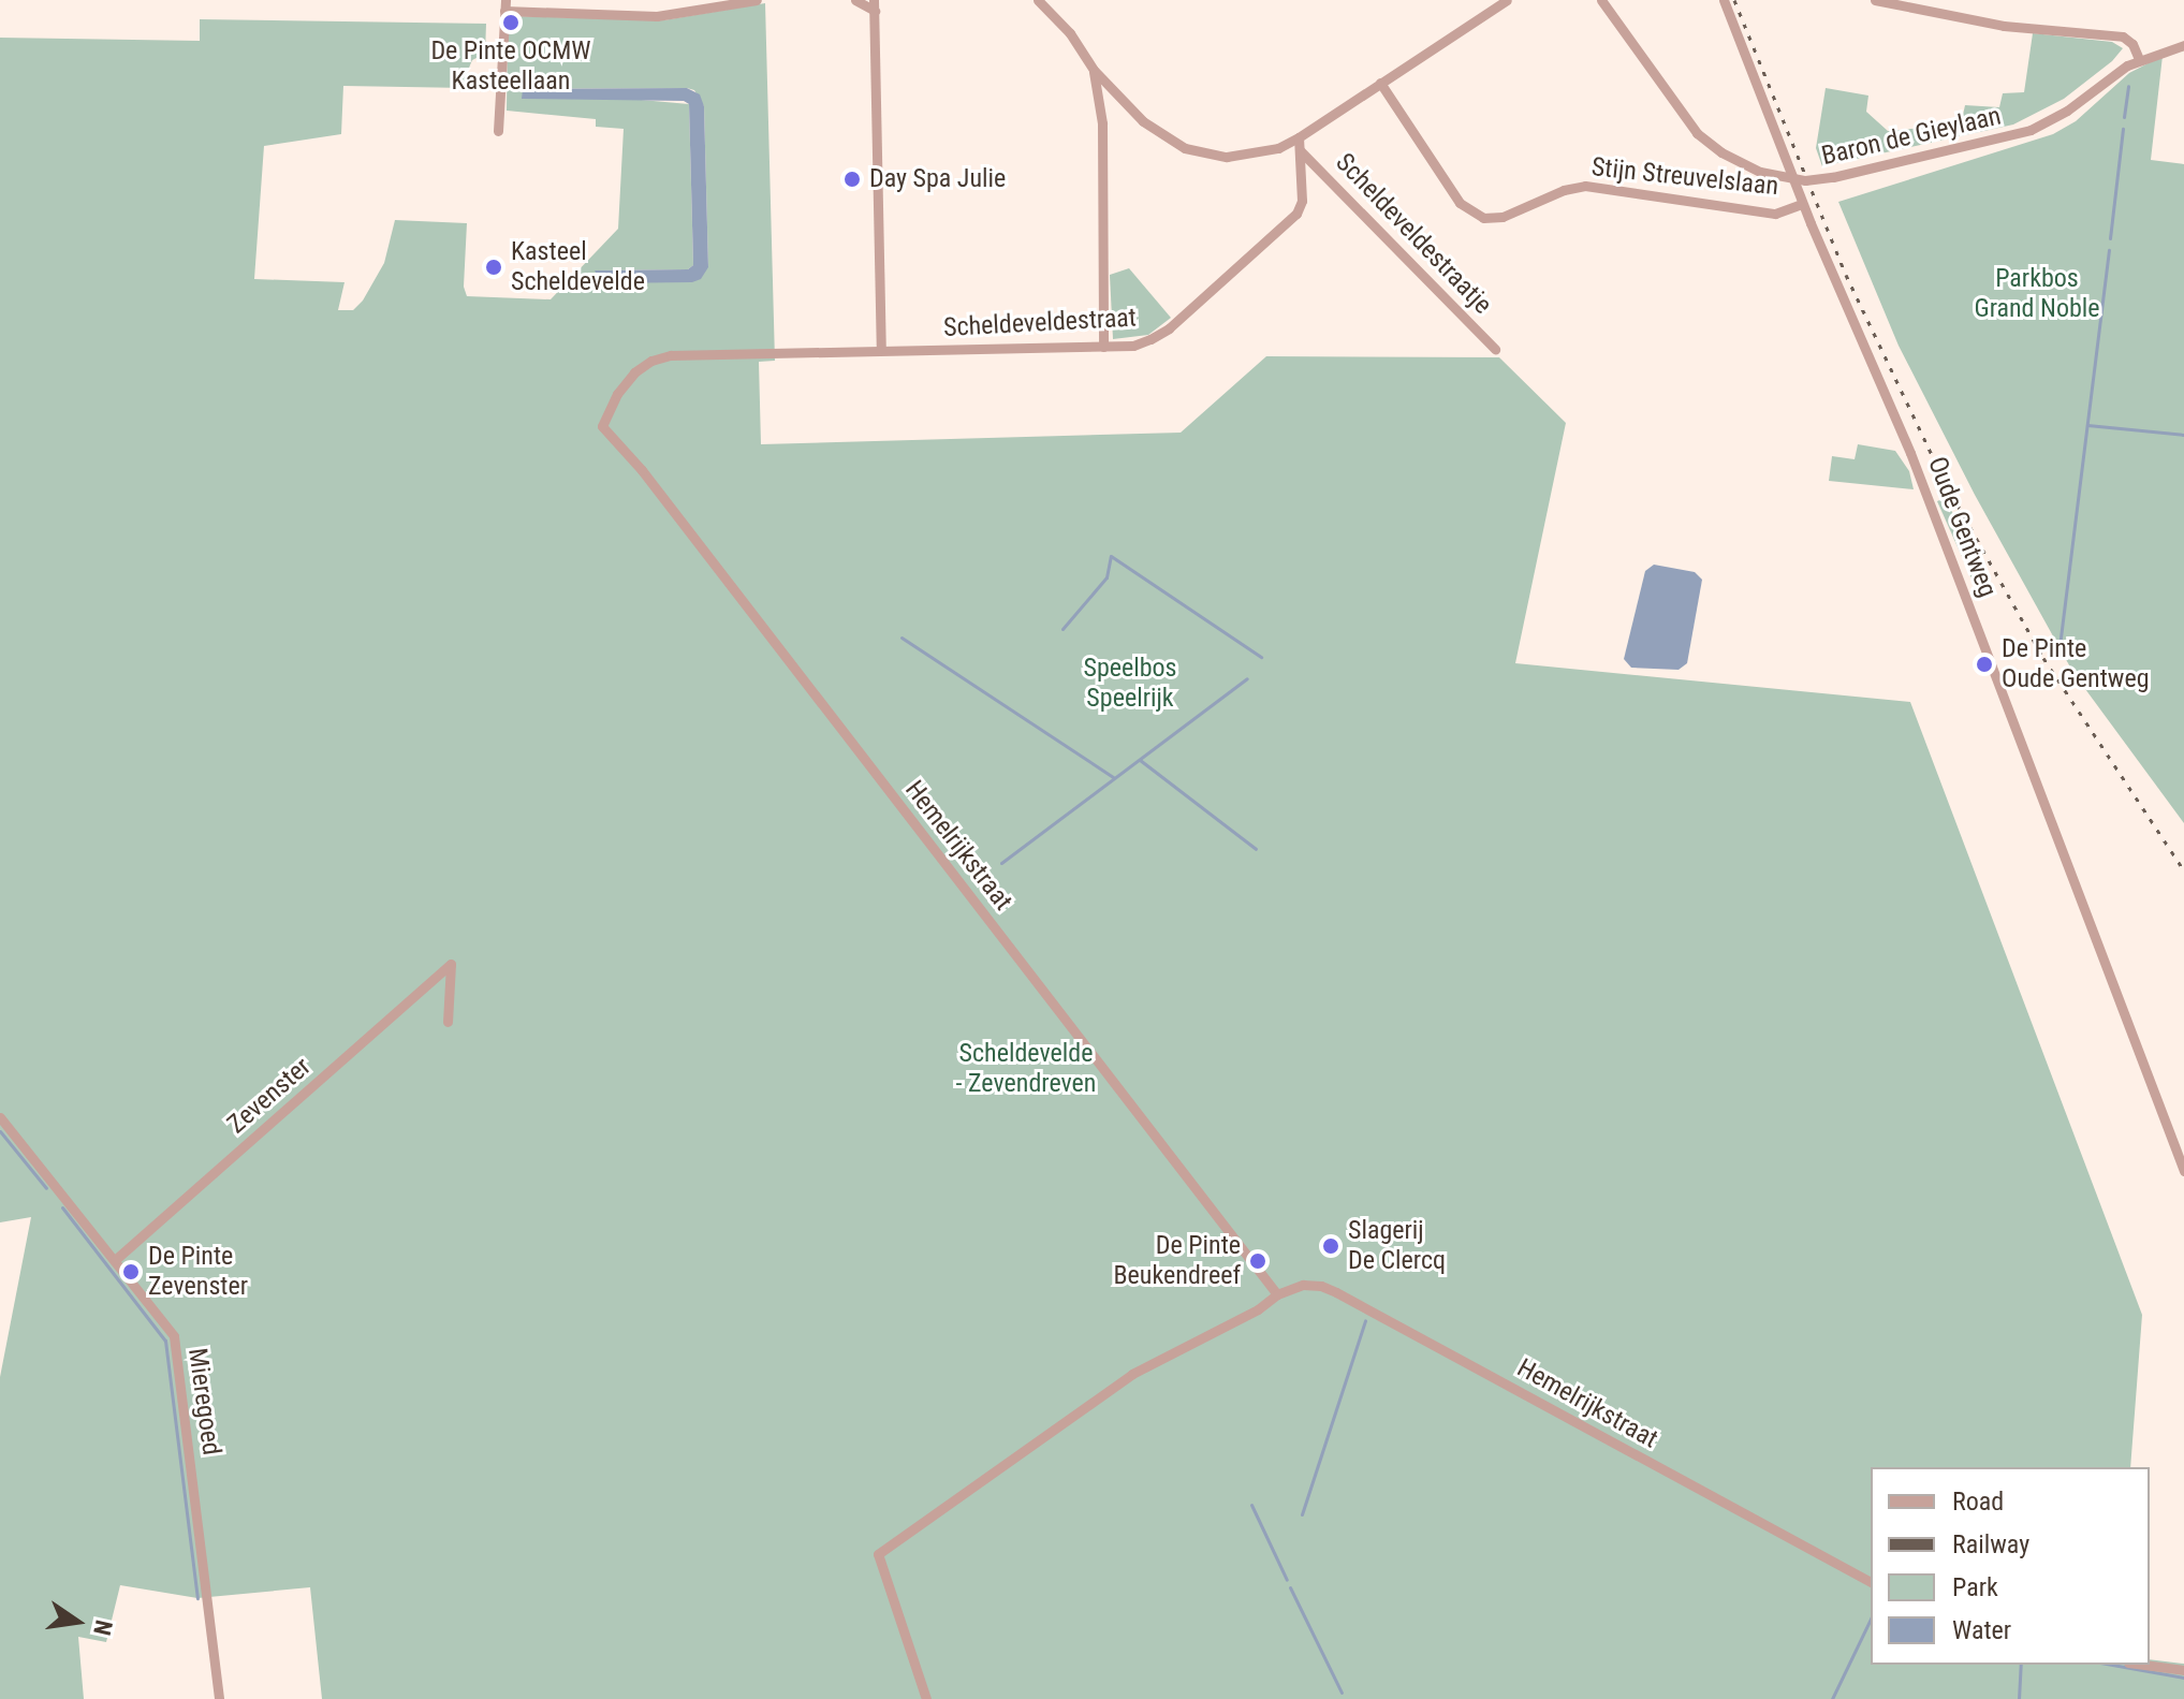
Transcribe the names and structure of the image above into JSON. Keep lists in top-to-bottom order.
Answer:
{
  "streets": {
    "street": [
      "Baron de Gieylaan",
      "Stijn Streuvelslaan",
      "Scheldeveldestraatje",
      "Scheldeveldestraat",
      "Oude Gentweg",
      "Hemelrijkstraat",
      "Zevenster",
      "Mieregoed"
    ]
  },
  "crossings": [
    ["Stijn Streuvelslaan", "Oude Gentweg"],
    ["Scheldeveldestraatje", "Scheldeveldestraat"],
    ["Scheldeveldestraat", "Hemelrijkstraat"],
    ["Zevenster", "Mieregoed"]
  ],
  "parks": ["Parkbos Grand Noble", "Speelbos Speelrijk", "Scheldevelde - Zevendreven"],
  "places": [
    "De Pinte OCMW Kasteellaan",
    "Day Spa Julie",
    "Kasteel Scheldevelde",
    "De Pinte Oude Gentweg",
    "Slagerij De Clercq",
    "De Pinte Beukendreef",
    "De Pinte Zevenster"
  ],
  "legend": [
    "Road",
    "Railway",
    "Park",
    "Water"
  ],
  "north": "right"
}
